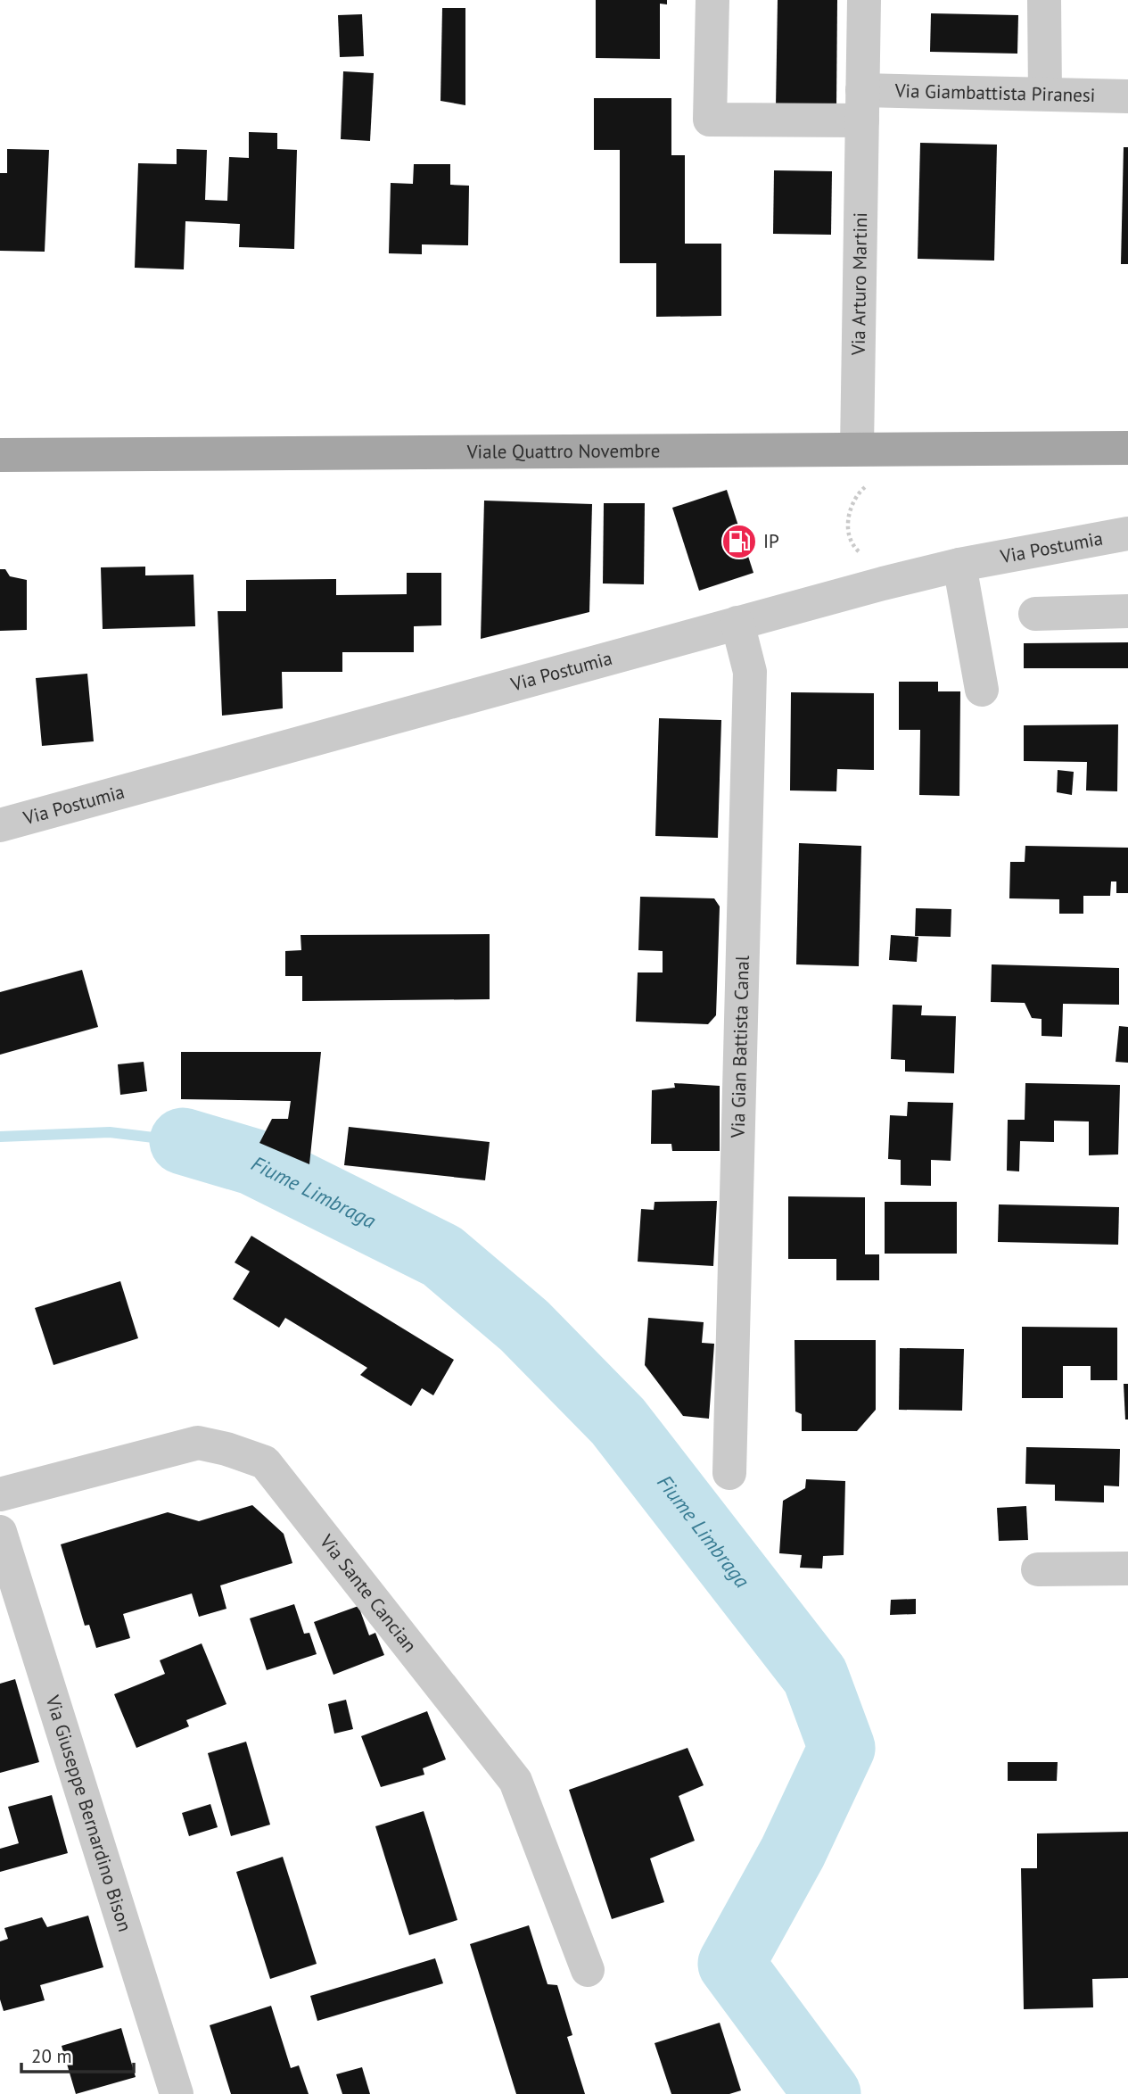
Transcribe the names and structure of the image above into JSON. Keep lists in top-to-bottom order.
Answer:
{
  "streets": {
    "main road": ["Viale Quattro Novembre"],
    "street": [
      "Via Giambattista Piranesi",
      "Via Arturo Martini",
      "Via Postumia",
      "Via Gian Battista Canal",
      "Via Sante Cancian",
      "Via Giuseppe Bernardino Bison"
    ]
  },
  "crossings": [
    ["Via Giambattista Piranesi", "Via Arturo Martini"],
    ["Via Arturo Martini", "Viale Quattro Novembre"],
    ["Via Postumia", "Via Gian Battista Canal"]
  ],
  "water": ["Fiume Limbraga"],
  "places": {
    "fuel station": ["IP"]
  },
  "scale_bar": "20 m"
}
